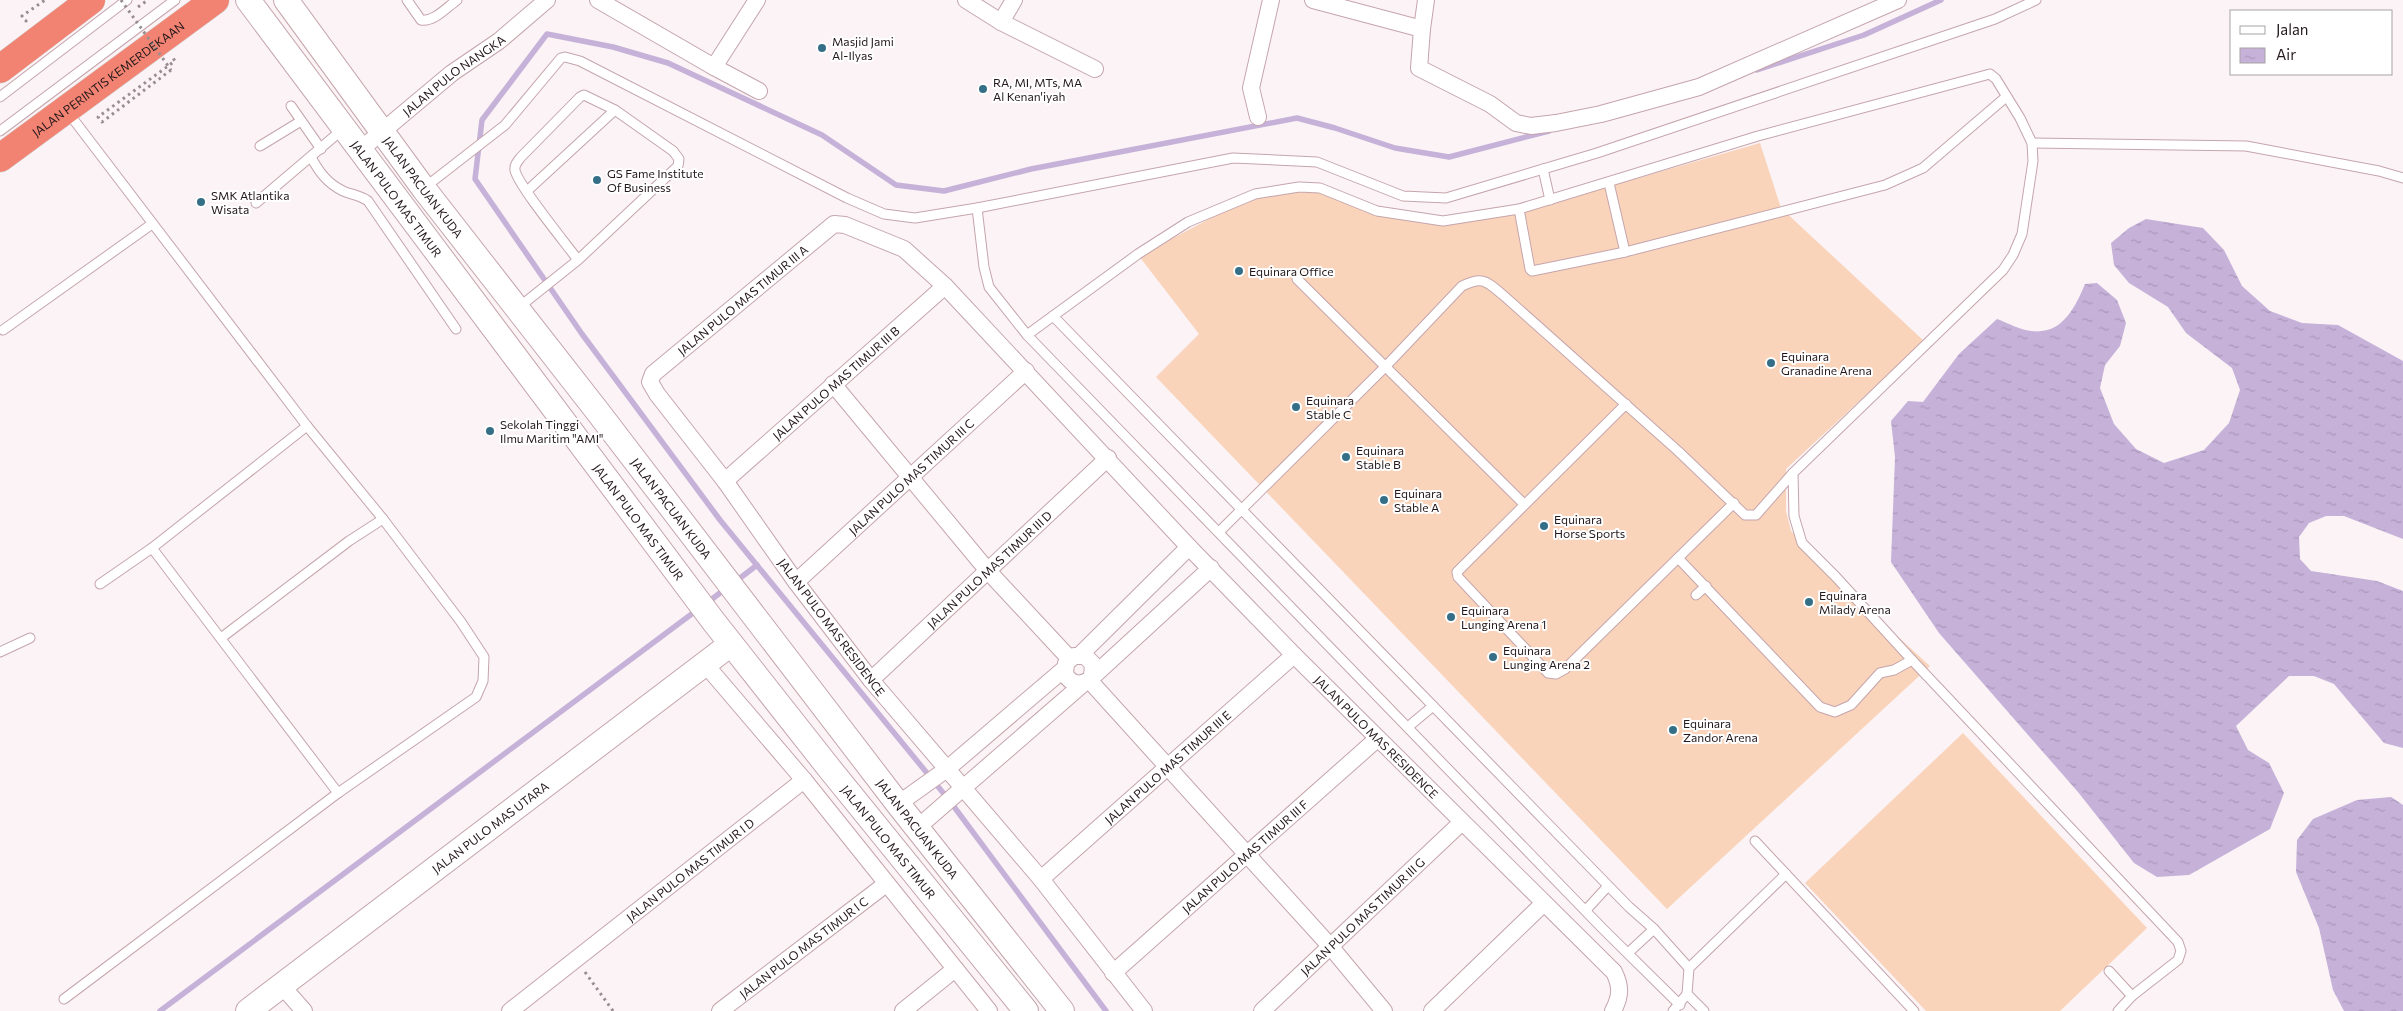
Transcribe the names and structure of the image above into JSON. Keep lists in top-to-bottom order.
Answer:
{
  "streets": {
    "highway": ["JALAN PERINTIS KEMERDEKAAN"],
    "street": [
      "JALAN PULO NANGKA",
      "JALAN PACUAN KUDA",
      "JALAN PULO MAS TIMUR",
      "JALAN PULO MAS TIMUR III A",
      "JALAN PULO MAS TIMUR III B",
      "JALAN PULO MAS TIMUR III C",
      "JALAN PULO MAS TIMUR III D",
      "JALAN PULO MAS RESIDENCE",
      "JALAN PULO MAS TIMUR III E",
      "JALAN PULO MAS UTARA",
      "JALAN PULO MAS TIMUR III F",
      "JALAN PULO MAS TIMUR I D",
      "JALAN PULO MAS TIMUR III G",
      "JALAN PULO MAS TIMUR I C"
    ]
  },
  "crossings": [
    ["JALAN PULO NANGKA", "JALAN PACUAN KUDA"],
    ["JALAN PULO NANGKA", "JALAN PULO MAS TIMUR"],
    ["JALAN PULO MAS TIMUR", "JALAN PULO MAS UTARA"],
    ["JALAN PULO MAS TIMUR III A", "JALAN PULO MAS TIMUR III B"],
    ["JALAN PULO MAS TIMUR III A", "JALAN PULO MAS RESIDENCE"],
    ["JALAN PULO MAS TIMUR III B", "JALAN PULO MAS RESIDENCE"],
    ["JALAN PULO MAS TIMUR III C", "JALAN PULO MAS RESIDENCE"],
    ["JALAN PULO MAS TIMUR III D", "JALAN PULO MAS RESIDENCE"],
    ["JALAN PULO MAS RESIDENCE", "JALAN PULO MAS TIMUR III E"],
    ["JALAN PULO MAS RESIDENCE", "JALAN PULO MAS TIMUR III F"],
    ["JALAN PULO MAS RESIDENCE", "JALAN PULO MAS TIMUR III G"]
  ],
  "places": [
    "Masjid Jami Al-Ilyas",
    "RA, MI, MTs, MA Al Kenan'iyah",
    "GS Fame Institute Of Business",
    "SMK Atlantika Wisata",
    "Equinara Office",
    "Equinara Granadine Arena",
    "Equinara Stable C",
    "Sekolah Tinggi Ilmu Maritim \"AMI\"",
    "Equinara Stable B",
    "Equinara Stable A",
    "Equinara Horse Sports",
    "Equinara Milady Arena",
    "Equinara Lunging Arena 1",
    "Equinara Lunging Arena 2",
    "Equinara Zandor Arena"
  ],
  "legend": ["Jalan", "Air"]
}
